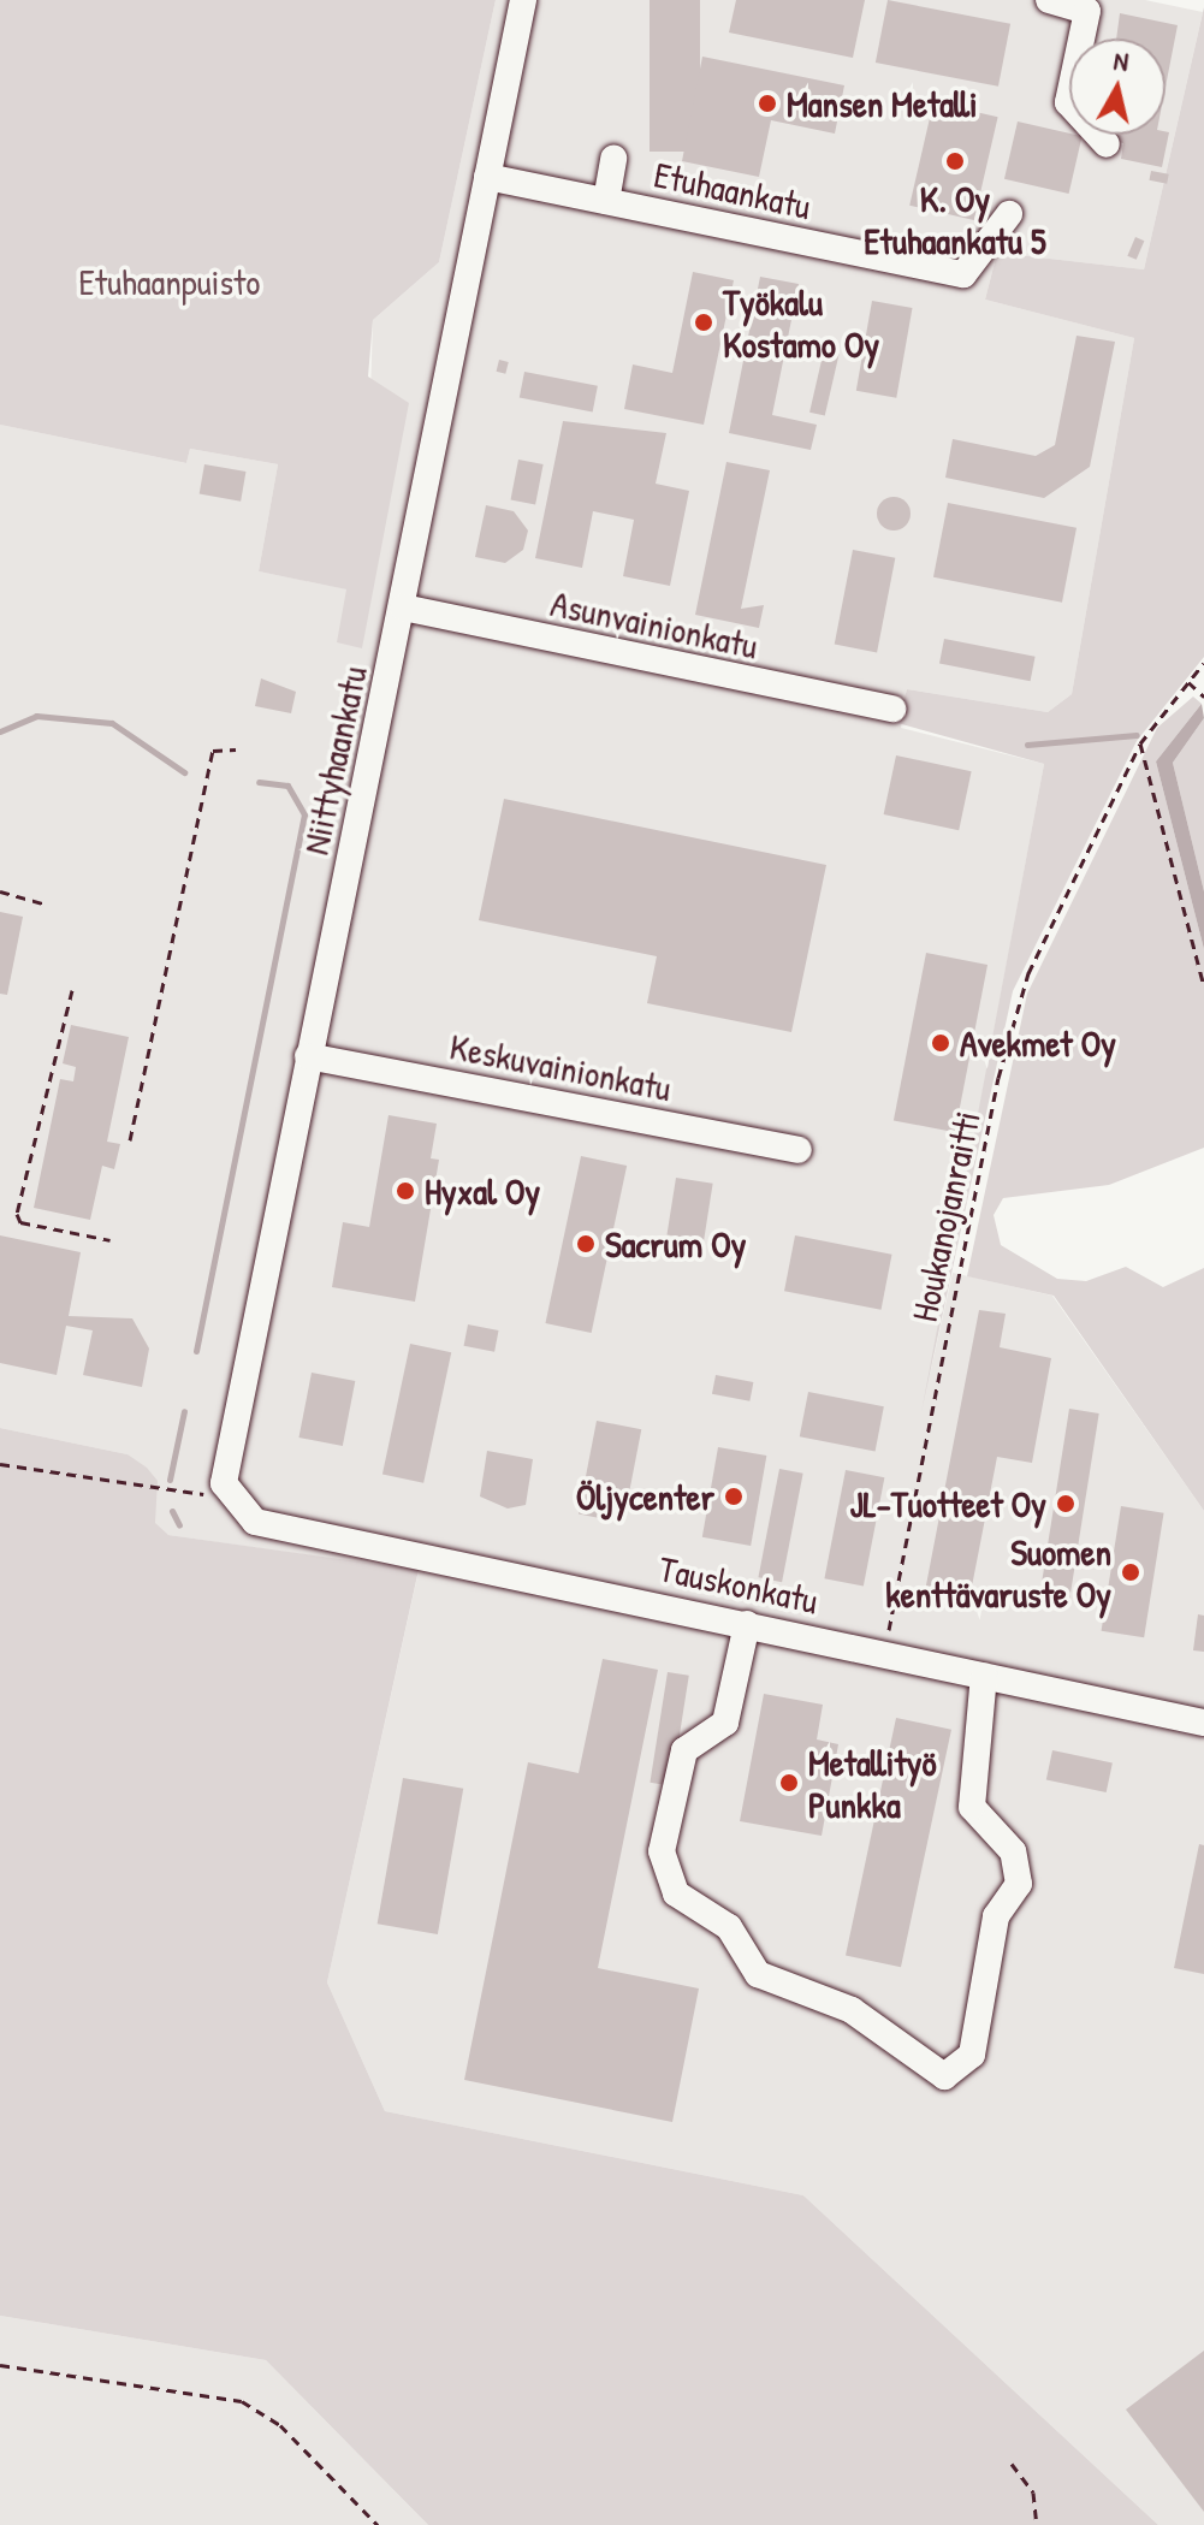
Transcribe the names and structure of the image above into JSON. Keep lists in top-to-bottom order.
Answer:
{
  "streets": {
    "street": [
      "Etuhaankatu",
      "Asunvainionkatu",
      "Niittyhaankatu",
      "Keskuvainionkatu",
      "Tauskonkatu"
    ],
    "path": ["Houkanojanraitti"]
  },
  "crossings": [
    ["Etuhaankatu", "Niittyhaankatu"],
    ["Asunvainionkatu", "Niittyhaankatu"],
    ["Niittyhaankatu", "Keskuvainionkatu"],
    ["Niittyhaankatu", "Tauskonkatu"],
    ["Houkanojanraitti", "Tauskonkatu"]
  ],
  "parks": ["Etuhaanpuisto"],
  "places": [
    "Mansen Metalli",
    "K. Oy Etuhaankatu 5",
    "Työkalu Kostamo Oy",
    "Avekmet Oy",
    "Hyxal Oy",
    "Sacrum Oy",
    "Öljycenter",
    "JL-Tuotteet Oy",
    "Suomen kenttävaruste Oy",
    "Metallityö Punkka"
  ],
  "north": "top"
}
